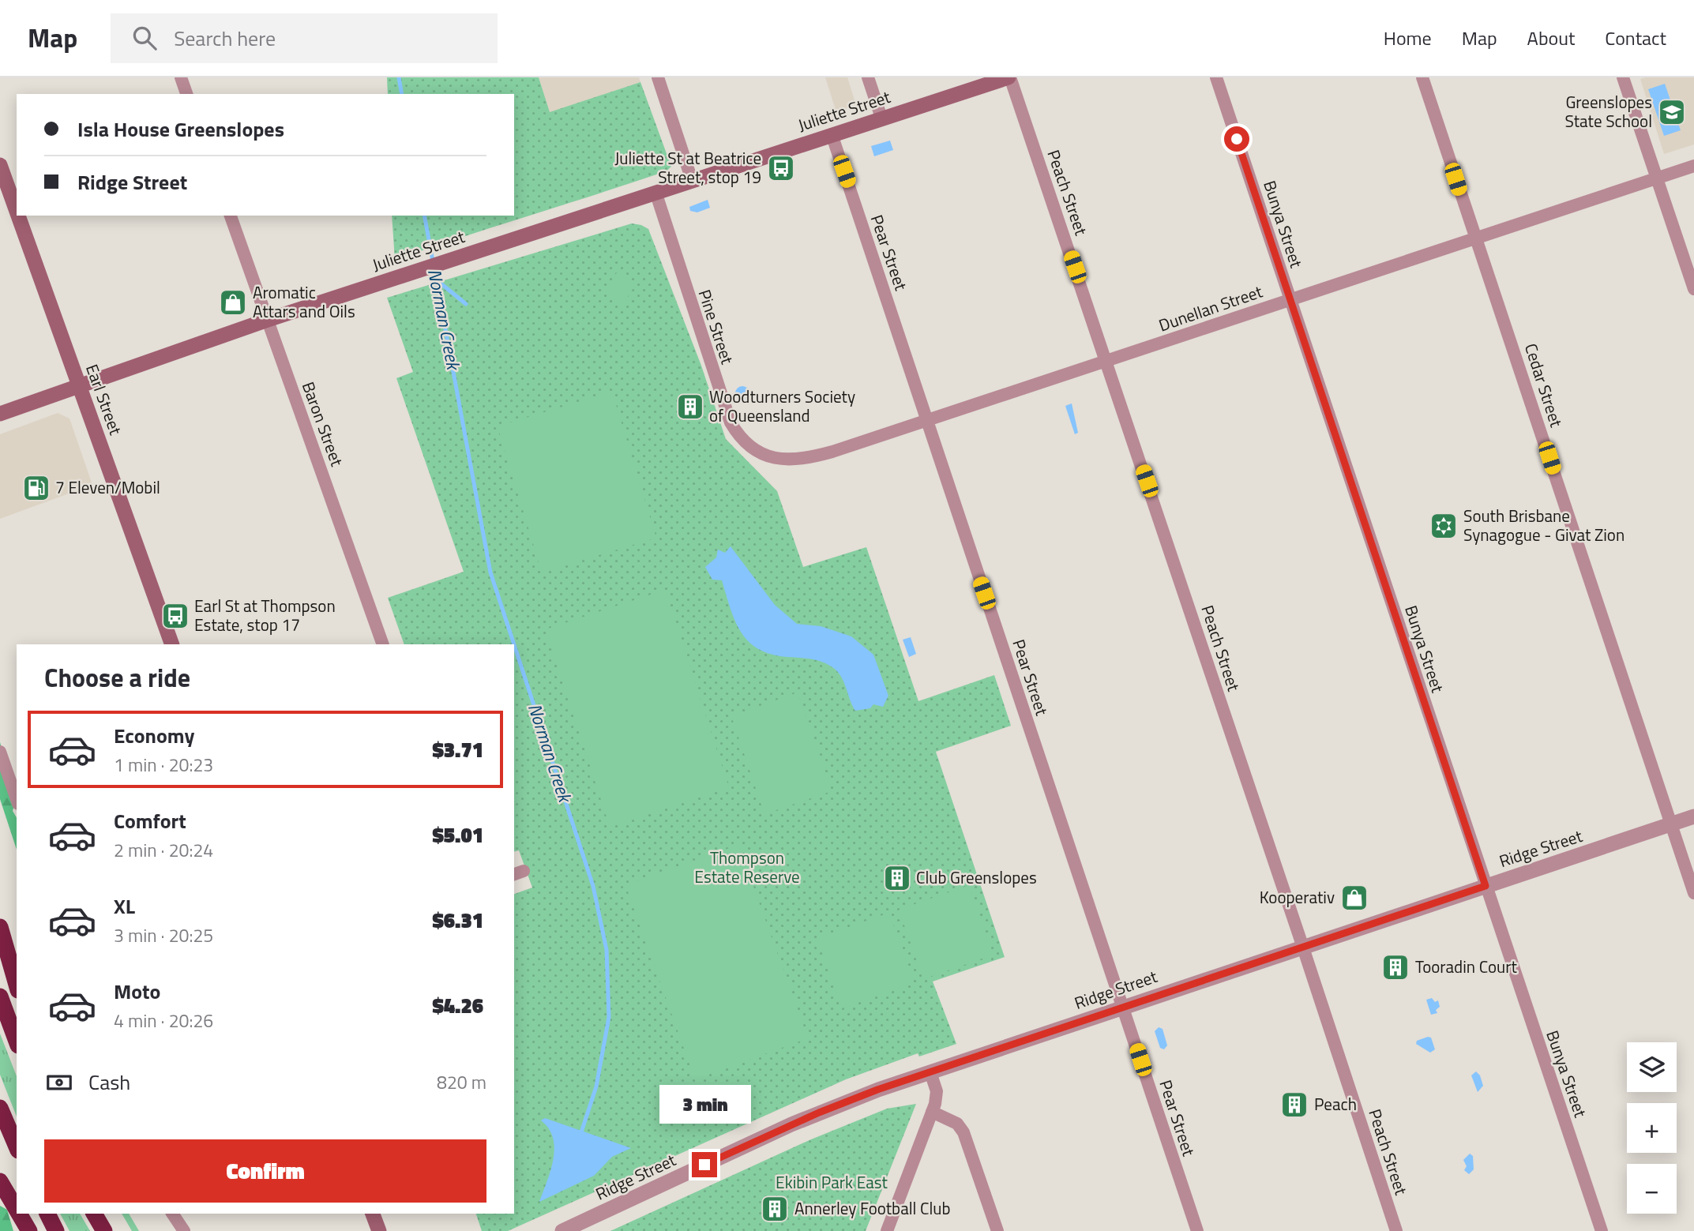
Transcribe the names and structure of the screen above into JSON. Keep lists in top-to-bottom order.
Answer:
{
  "streets": {
    "main road": ["Juliette Street", "Earl Street"],
    "street": [
      "Peach Street",
      "Bunya Street",
      "Pear Street",
      "Dunellan Street",
      "Pine Street",
      "Cedar Street",
      "Baron Street",
      "Ridge Street"
    ]
  },
  "crossings": [
    ["Juliette Street", "Peach Street"],
    ["Juliette Street", "Pear Street"],
    ["Juliette Street", "Pine Street"],
    ["Juliette Street", "Earl Street"],
    ["Juliette Street", "Baron Street"],
    ["Peach Street", "Dunellan Street"],
    ["Peach Street", "Ridge Street"],
    ["Bunya Street", "Dunellan Street"],
    ["Bunya Street", "Ridge Street"],
    ["Pear Street", "Dunellan Street"],
    ["Pear Street", "Ridge Street"],
    ["Dunellan Street", "Pine Street"],
    ["Dunellan Street", "Cedar Street"],
    ["Cedar Street", "Ridge Street"]
  ],
  "water": ["Norman Creek"],
  "parks": ["Thompson Estate Reserve", "Ekibin Park East"],
  "places": {
    "school or university": ["Greenslopes State School"],
    "bus stop": ["Juliette St at Beatrice Street, stop 19", "Earl St at Thompson Estate, stop 17"],
    "shop": ["Aromatic Attars and Oils", "Kooperativ"],
    "building": [
      "Woodturners Society of Queensland",
      "Club Greenslopes",
      "Tooradin Court",
      "Peach",
      "Annerley Football Club"
    ],
    "fuel station": ["7 Eleven/Mobil"],
    "synagogue": ["South Brisbane Synagogue - Givat Zion"]
  },
  "page": {
    "header": "Map",
    "search": "Search here",
    "nav": [
      "Home",
      "Map",
      "About",
      "Contact"
    ],
    "banner": ["Isla House Greenslopes", "Ridge Street"],
    "heading": "Choose a ride",
    "list": [
      {
        "name": "Economy",
        "note": "1 min · 20:23",
        "value": "$3.71"
      },
      {
        "name": "Comfort",
        "note": "2 min · 20:24",
        "value": "$5.01"
      },
      {
        "name": "XL",
        "note": "3 min · 20:25",
        "value": "$6.31"
      },
      {
        "name": "Moto",
        "note": "4 min · 20:26",
        "value": "$4.26"
      }
    ],
    "map_buttons": ["+", "−"],
    "pay": ["Cash", "820 m"],
    "bubble": "3 min",
    "buttons": "Confirm"
  }
}
